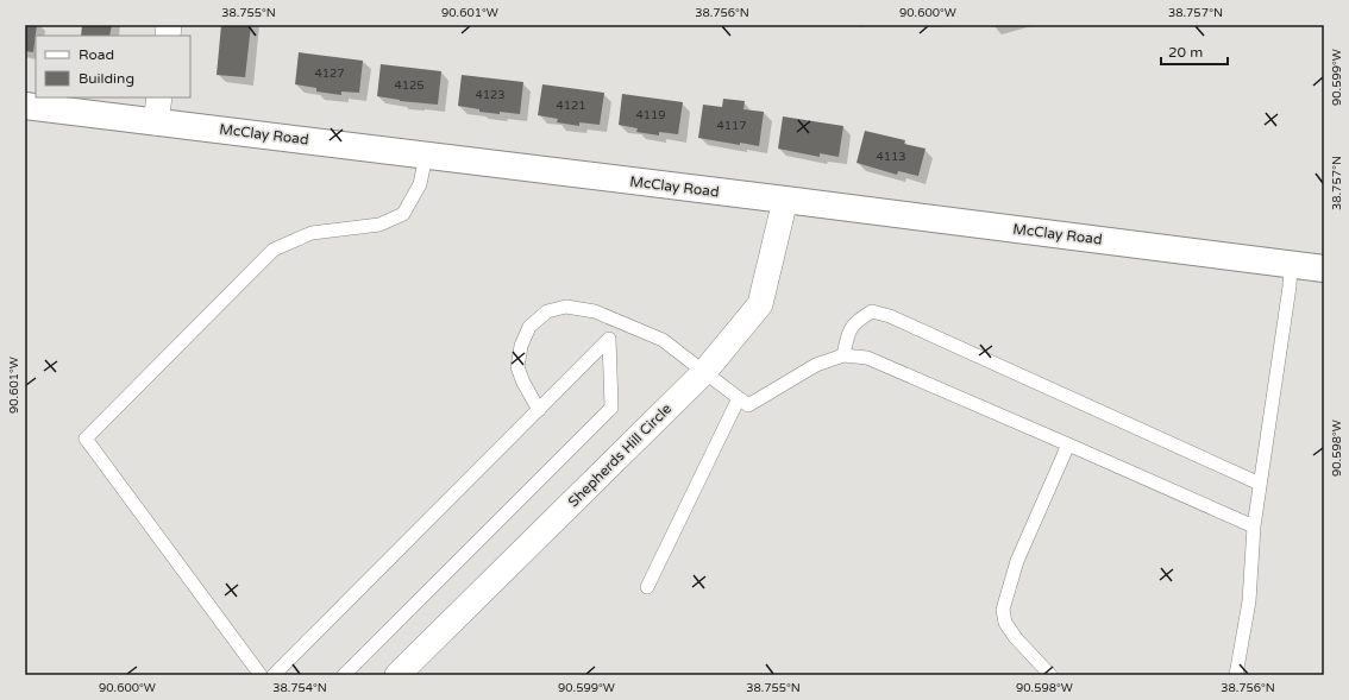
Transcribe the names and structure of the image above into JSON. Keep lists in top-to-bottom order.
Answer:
{
  "streets": {
    "main road": ["McClay Road"],
    "street": ["Shepherds Hill Circle"]
  },
  "crossings": [
    ["McClay Road", "Shepherds Hill Circle"]
  ],
  "house_numbers": [
    "4127",
    "4125",
    "4123",
    "4121",
    "4119",
    "4117",
    "4113"
  ],
  "legend": ["Road", "Building"],
  "scale_bar": "20 m",
  "coordinates": [
    "38.755°N",
    "90.601°W",
    "38.756°N",
    "90.600°W",
    "38.757°N",
    "90.599°W",
    "90.598°W",
    "38.754°N"
  ]
}
